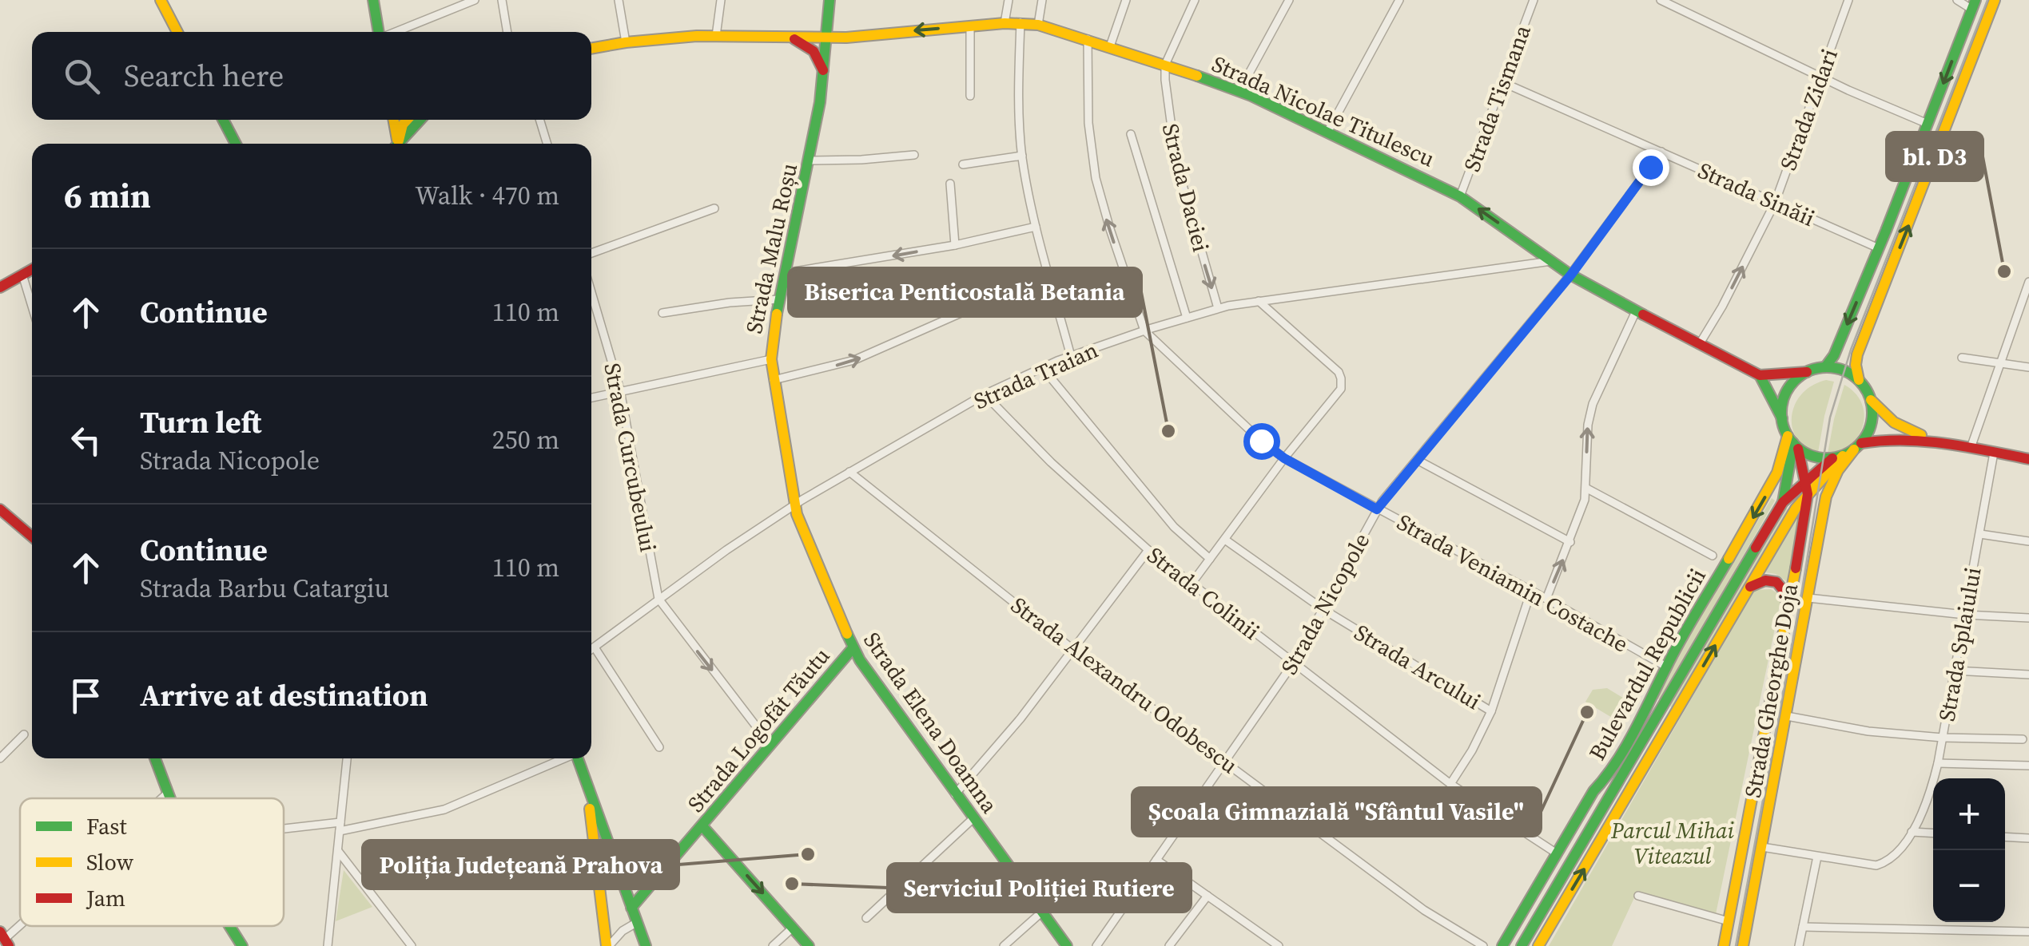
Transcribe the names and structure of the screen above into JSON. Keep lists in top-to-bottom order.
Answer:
{
  "streets": {
    "main road": [
      "Strada Nicolae Titulescu",
      "Strada Malu Roșu",
      "Bulevardul Republicii",
      "Strada Gheorghe Doja",
      "Strada Elena Doamna",
      "Strada Logofăt Tăutu"
    ],
    "street": [
      "Strada Tismana",
      "Strada Zidari",
      "Strada Daciei",
      "Strada Sinăii",
      "Strada Traian",
      "Strada Curcubeului",
      "Strada Veniamin Costache",
      "Strada Colinii",
      "Strada Nicopole",
      "Strada Splaiului",
      "Strada Arcului",
      "Strada Alexandru Odobescu"
    ]
  },
  "crossings": [
    ["Strada Tismana", "Strada Nicolae Titulescu"],
    ["Strada Tismana", "Strada Sinăii"],
    ["Strada Zidari", "Strada Nicolae Titulescu"],
    ["Strada Zidari", "Strada Sinăii"],
    ["Strada Nicolae Titulescu", "Strada Daciei"],
    ["Strada Nicolae Titulescu", "Strada Malu Roșu"],
    ["Strada Nicolae Titulescu", "Strada Traian"],
    ["Strada Nicolae Titulescu", "Strada Veniamin Costache"],
    ["Strada Nicolae Titulescu", "Strada Nicopole"],
    ["Strada Daciei", "Strada Traian"],
    ["Strada Sinăii", "Strada Nicopole"],
    ["Strada Malu Roșu", "Strada Traian"],
    ["Strada Malu Roșu", "Strada Elena Doamna"],
    ["Strada Traian", "Strada Curcubeului"],
    ["Strada Traian", "Strada Veniamin Costache"],
    ["Strada Traian", "Strada Colinii"],
    ["Strada Traian", "Strada Alexandru Odobescu"],
    ["Strada Traian", "Strada Elena Doamna"],
    ["Strada Veniamin Costache", "Strada Nicopole"],
    ["Strada Veniamin Costache", "Bulevardul Republicii"],
    ["Strada Colinii", "Strada Nicopole"],
    ["Strada Colinii", "Bulevardul Republicii"],
    ["Strada Nicopole", "Strada Arcului"],
    ["Strada Nicopole", "Strada Alexandru Odobescu"],
    ["Bulevardul Republicii", "Strada Gheorghe Doja"],
    ["Strada Elena Doamna", "Strada Logofăt Tăutu"]
  ],
  "one_way": ["Strada Zidari"],
  "parks": ["Parcul Mihai Viteazul"],
  "places": [
    "bl. D3",
    "Biserica Penticostală Betania",
    "Școala Gimnazială \"Sfântul Vasile\"",
    "Poliția Județeană Prahova",
    "Serviciul Poliției Rutiere"
  ],
  "legend": ["Fast", "Slow", "Jam"],
  "page": {
    "search": "Search here",
    "heading": ["6 min", "Walk · 470 m"],
    "list": [
      ["Continue", "110 m"],
      ["Turn left", "Strada Nicopole", "250 m"],
      ["Continue", "Strada Barbu Catargiu", "110 m"],
      "Arrive at destination"
    ],
    "map_buttons": ["+", "−"]
  }
}
